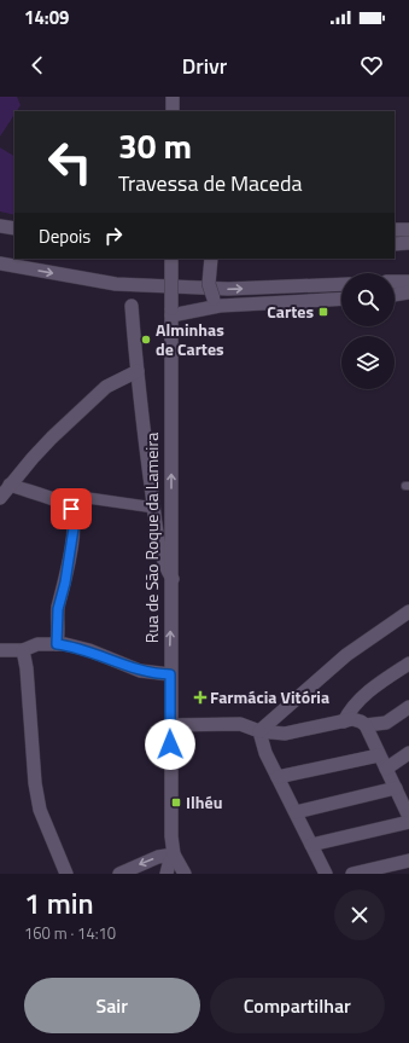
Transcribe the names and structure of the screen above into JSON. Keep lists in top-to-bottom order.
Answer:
{
  "streets": {
    "street": ["Rua de São Roque da Lameira"]
  },
  "places": {
    "transit": ["Cartes", "Ilhéu"],
    "other": ["Alminhas de Cartes"],
    "health": ["Farmácia Vitória"]
  },
  "page": {
    "status": "14:09",
    "header": "Drivr",
    "turn": ["30 m", "Travessa de Maceda"],
    "then": "Depois",
    "heading": ["1 min", "160 m · 14:10"],
    "buttons": ["Sair", "Compartilhar"]
  }
}
